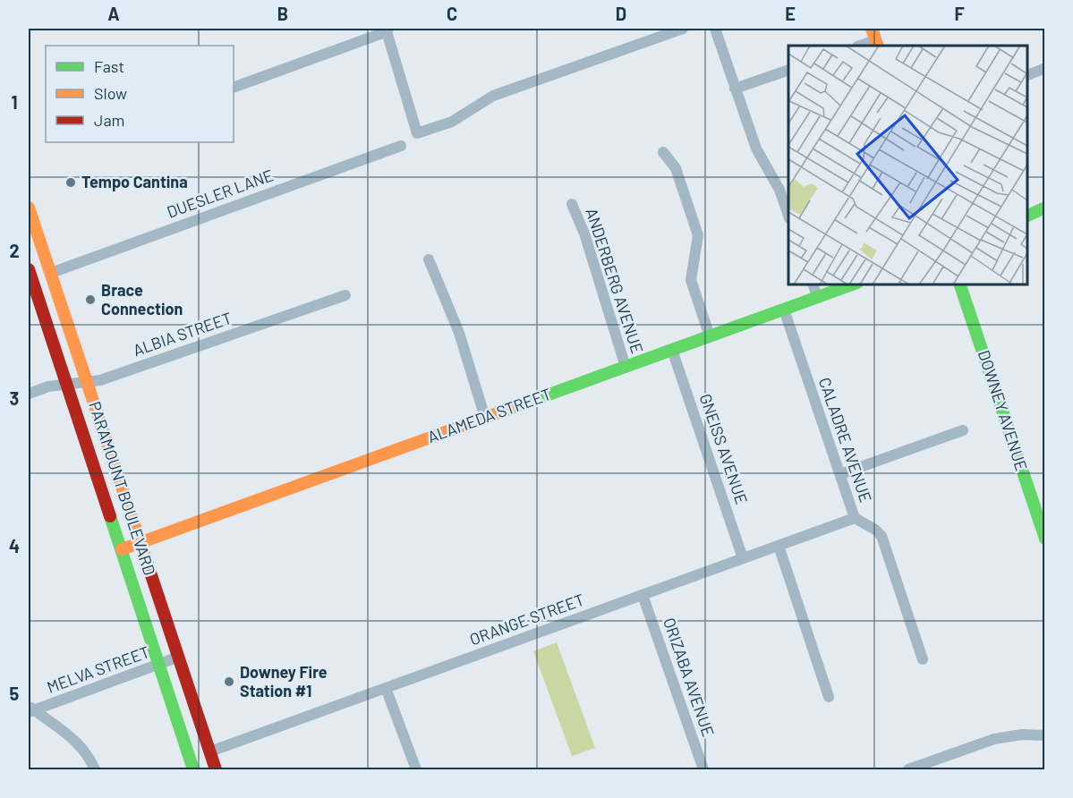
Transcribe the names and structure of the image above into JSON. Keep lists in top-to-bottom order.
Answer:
{
  "streets": {
    "main road": ["DOWNEY AVENUE", "ALAMEDA STREET", "PARAMOUNT BOULEVARD"],
    "street": [
      "DUESLER LANE",
      "ANDERBERG AVENUE",
      "ALBIA STREET",
      "CALADRE AVENUE",
      "GNEISS AVENUE",
      "ORANGE STREET",
      "MELVA STREET",
      "ORIZABA AVENUE"
    ]
  },
  "crossings": [
    ["DUESLER LANE", "PARAMOUNT BOULEVARD"],
    ["ANDERBERG AVENUE", "ALAMEDA STREET"],
    ["ALBIA STREET", "PARAMOUNT BOULEVARD"],
    ["ALAMEDA STREET", "CALADRE AVENUE"],
    ["ALAMEDA STREET", "GNEISS AVENUE"],
    ["ALAMEDA STREET", "PARAMOUNT BOULEVARD"],
    ["CALADRE AVENUE", "ORANGE STREET"],
    ["GNEISS AVENUE", "ORANGE STREET"],
    ["PARAMOUNT BOULEVARD", "ORANGE STREET"],
    ["PARAMOUNT BOULEVARD", "MELVA STREET"],
    ["ORANGE STREET", "ORIZABA AVENUE"]
  ],
  "places": ["Tempo Cantina", "Brace Connection", "Downey Fire Station #1"],
  "legend": ["Fast", "Slow", "Jam"],
  "grid": {
    "columns": [
      "A",
      "B",
      "C",
      "D",
      "E",
      "F"
    ],
    "rows": [
      "1",
      "2",
      "3",
      "4",
      "5"
    ]
  }
}
